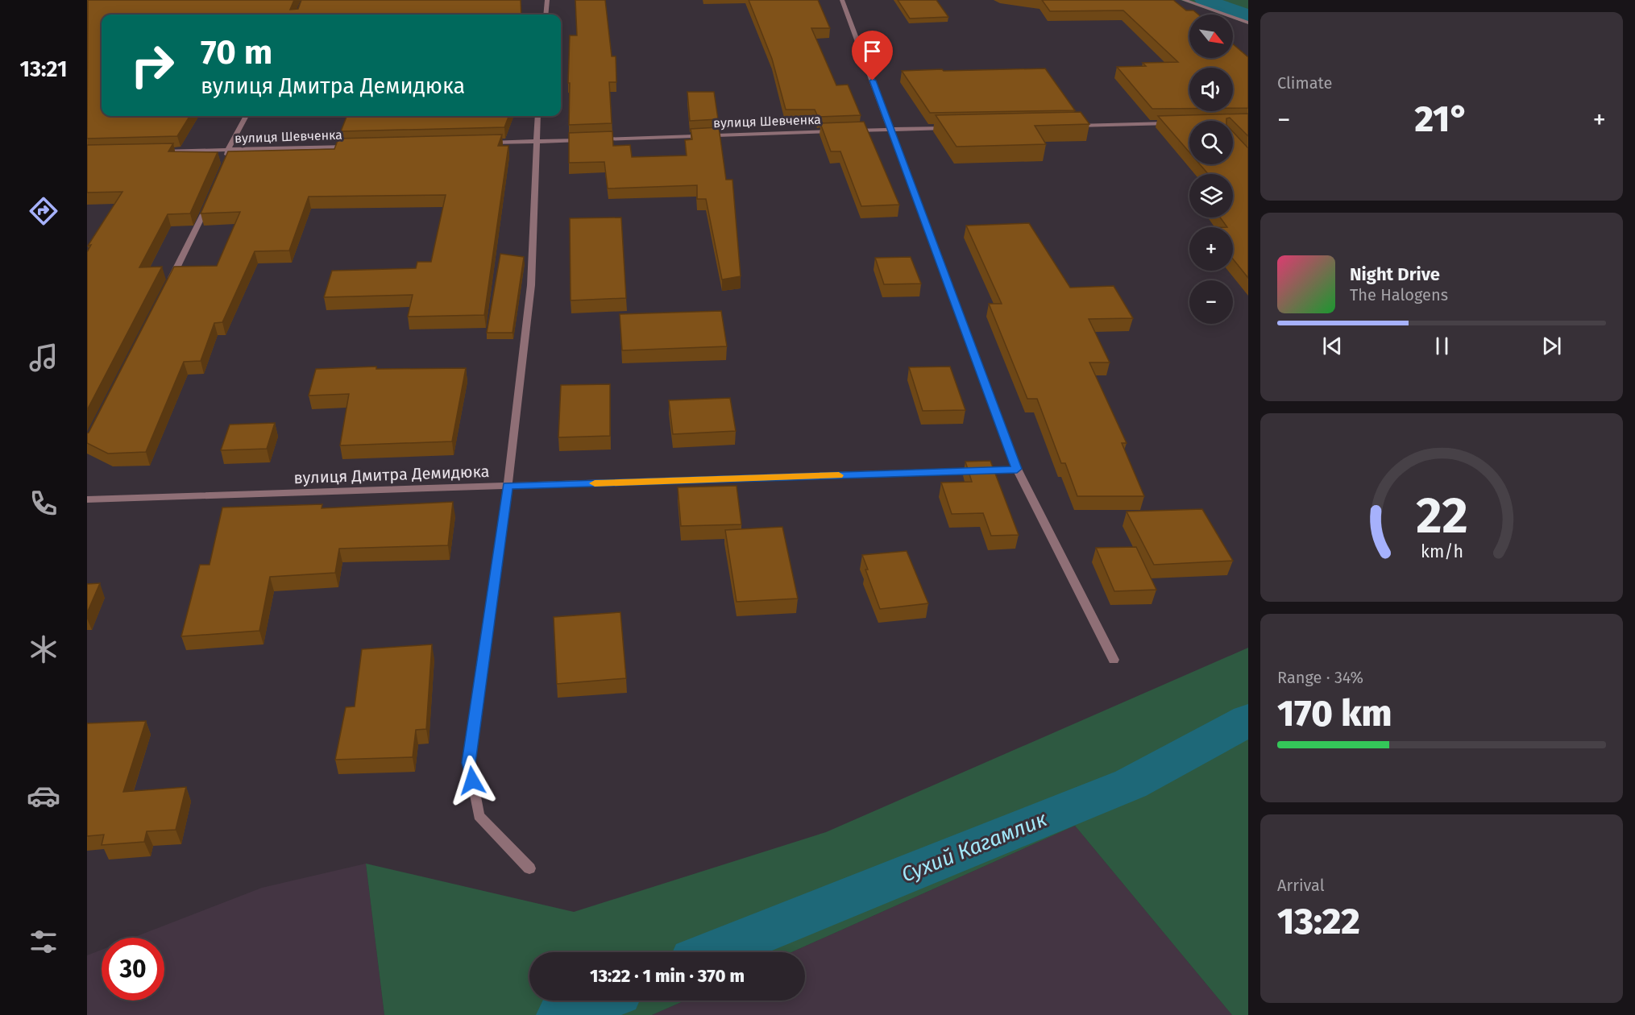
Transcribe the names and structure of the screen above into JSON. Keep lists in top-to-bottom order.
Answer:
{
  "streets": {
    "street": ["вулиця Шевченка", "вулиця Дмитра Демидюка"]
  },
  "water": ["Сухий Кагамлик"],
  "north": "bottom right",
  "page": {
    "tabs": "13:21",
    "tile": [
      "Climate",
      ["Range · 34%", "170 km"],
      ["Arrival", "13:22"]
    ],
    "map_buttons": ["+", "−"],
    "turn": ["70 m", "вулиця Дмитра Демидюка"],
    "heat": ["−", "21°", "+"],
    "song": ["Night Drive", "The Halogens"],
    "limit": "30",
    "trip": "13:22 · 1 min · 370 m",
    "gauge": ["22", "km/h"]
  }
}
